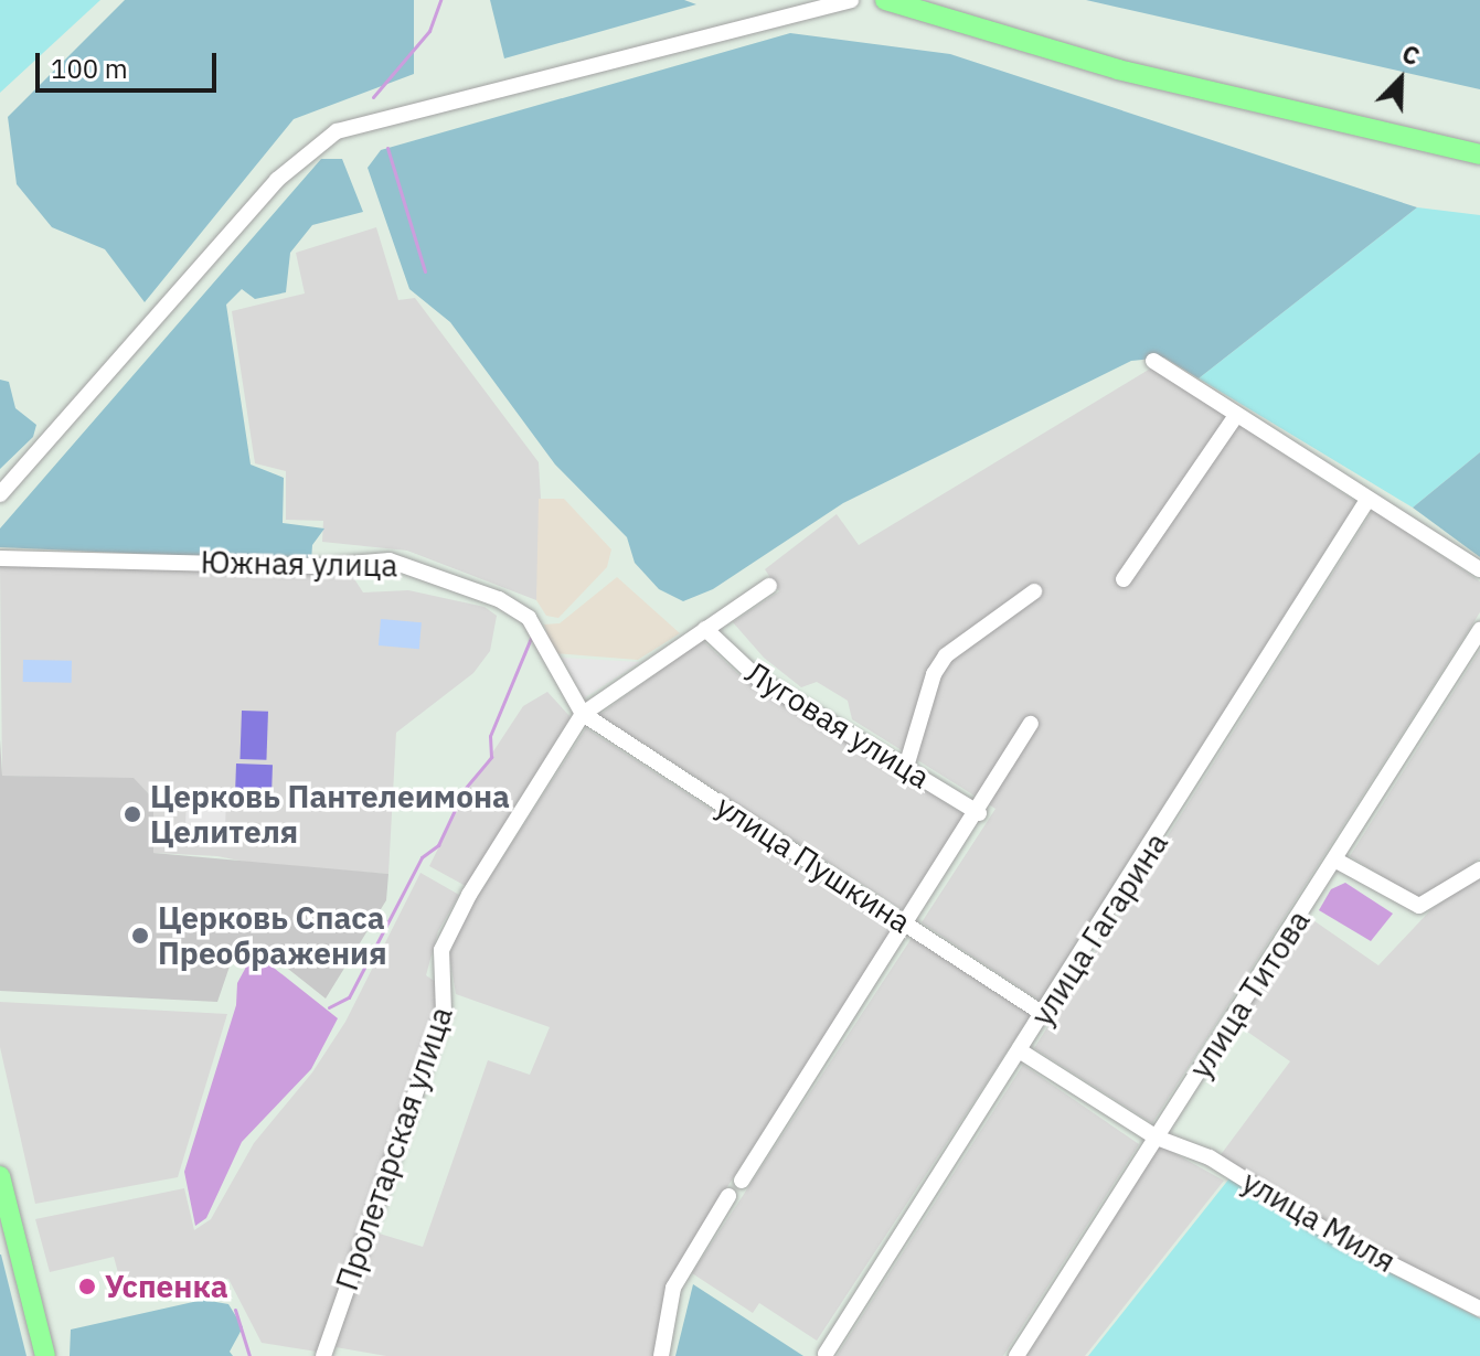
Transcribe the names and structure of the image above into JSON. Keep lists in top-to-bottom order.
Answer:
{
  "streets": {
    "street": [
      "Южная улица",
      "Луговая улица",
      "улица Пушкина",
      "улица Гагарина",
      "улица Титова",
      "Пролетарская улица",
      "улица Миля"
    ]
  },
  "crossings": [
    ["Южная улица", "улица Пушкина"],
    ["Южная улица", "Пролетарская улица"],
    ["улица Пушкина", "улица Гагарина"],
    ["улица Пушкина", "Пролетарская улица"],
    ["улица Титова", "улица Миля"]
  ],
  "places": ["Церковь Пантелеимона Целителя", "Церковь Спаса Преображения", "Успенка"],
  "scale_bar": "100 m",
  "north": "top right"
}
